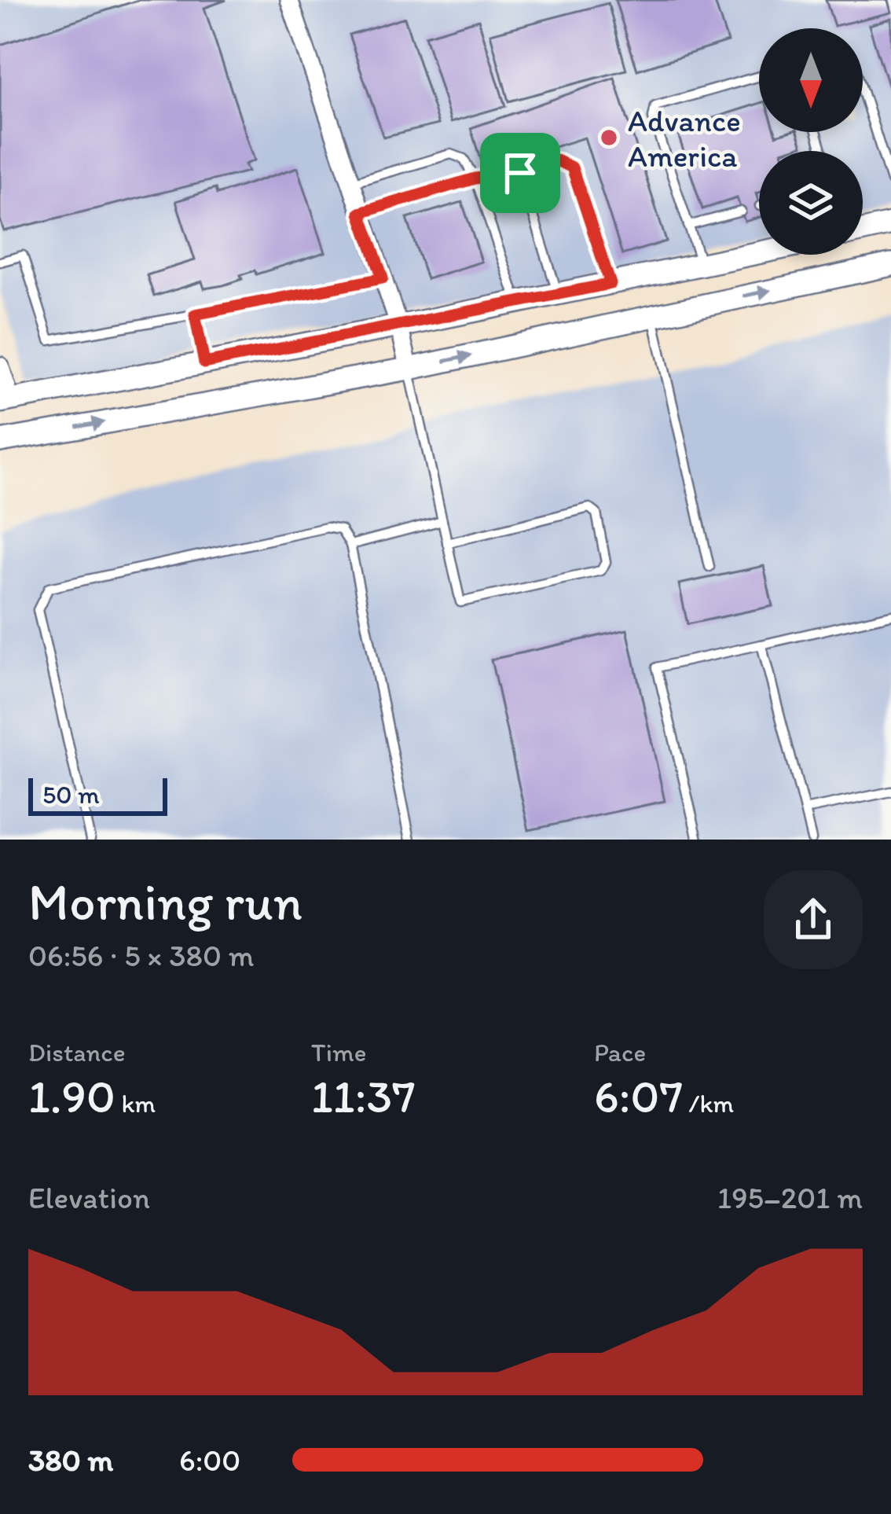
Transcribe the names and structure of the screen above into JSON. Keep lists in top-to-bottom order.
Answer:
{
  "places": ["Advance America"],
  "scale_bar": "50 m",
  "north": "bottom",
  "page": {
    "scale": "50 m",
    "heading": ["Morning run", "06:56 · 5 × 380 m"],
    "stats": [
      ["Distance", "1.90 km"],
      ["Time", "11:37"],
      ["Pace", "6:07 /km"]
    ],
    "chart": ["Elevation", "195–201 m"],
    "list": [
      {
        "name": "380 m",
        "note": "6:00"
      }
    ]
  }
}
